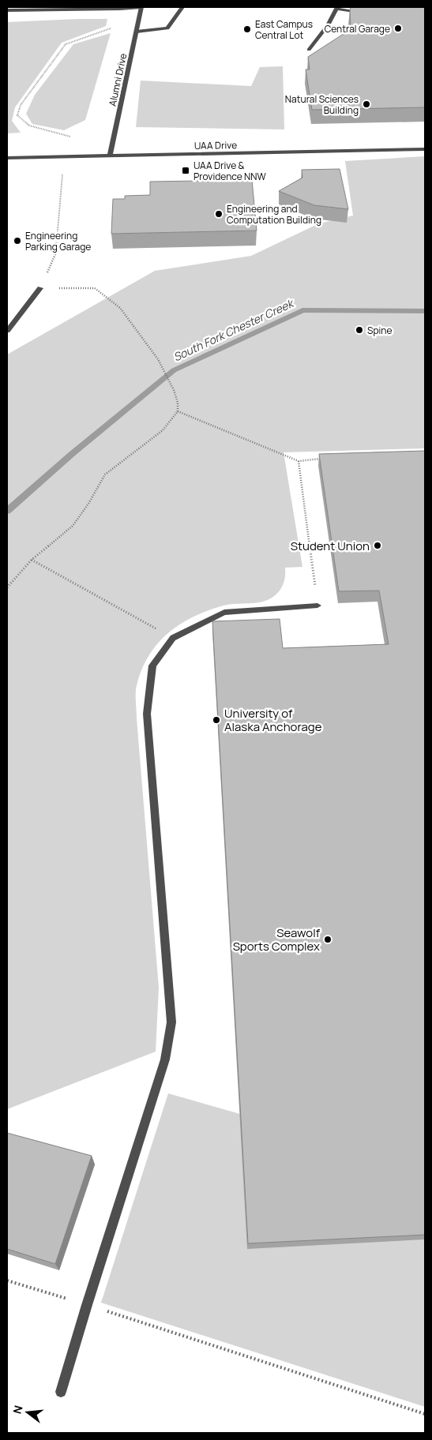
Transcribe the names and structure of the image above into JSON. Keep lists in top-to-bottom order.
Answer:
{
  "streets": {
    "street": ["Alumni Drive", "UAA Drive"]
  },
  "crossings": [
    ["Alumni Drive", "UAA Drive"]
  ],
  "water": ["South Fork Chester Creek"],
  "places": {
    "other": [
      "Central Garage",
      "East Campus Central Lot",
      "Natural Sciences Building",
      "Engineering and Computation Building",
      "Engineering Parking Garage",
      "Spine",
      "Student Union",
      "University of Alaska Anchorage",
      "Seawolf Sports Complex"
    ],
    "transit": ["UAA Drive & Providence NNW"]
  },
  "north": "left"
}
